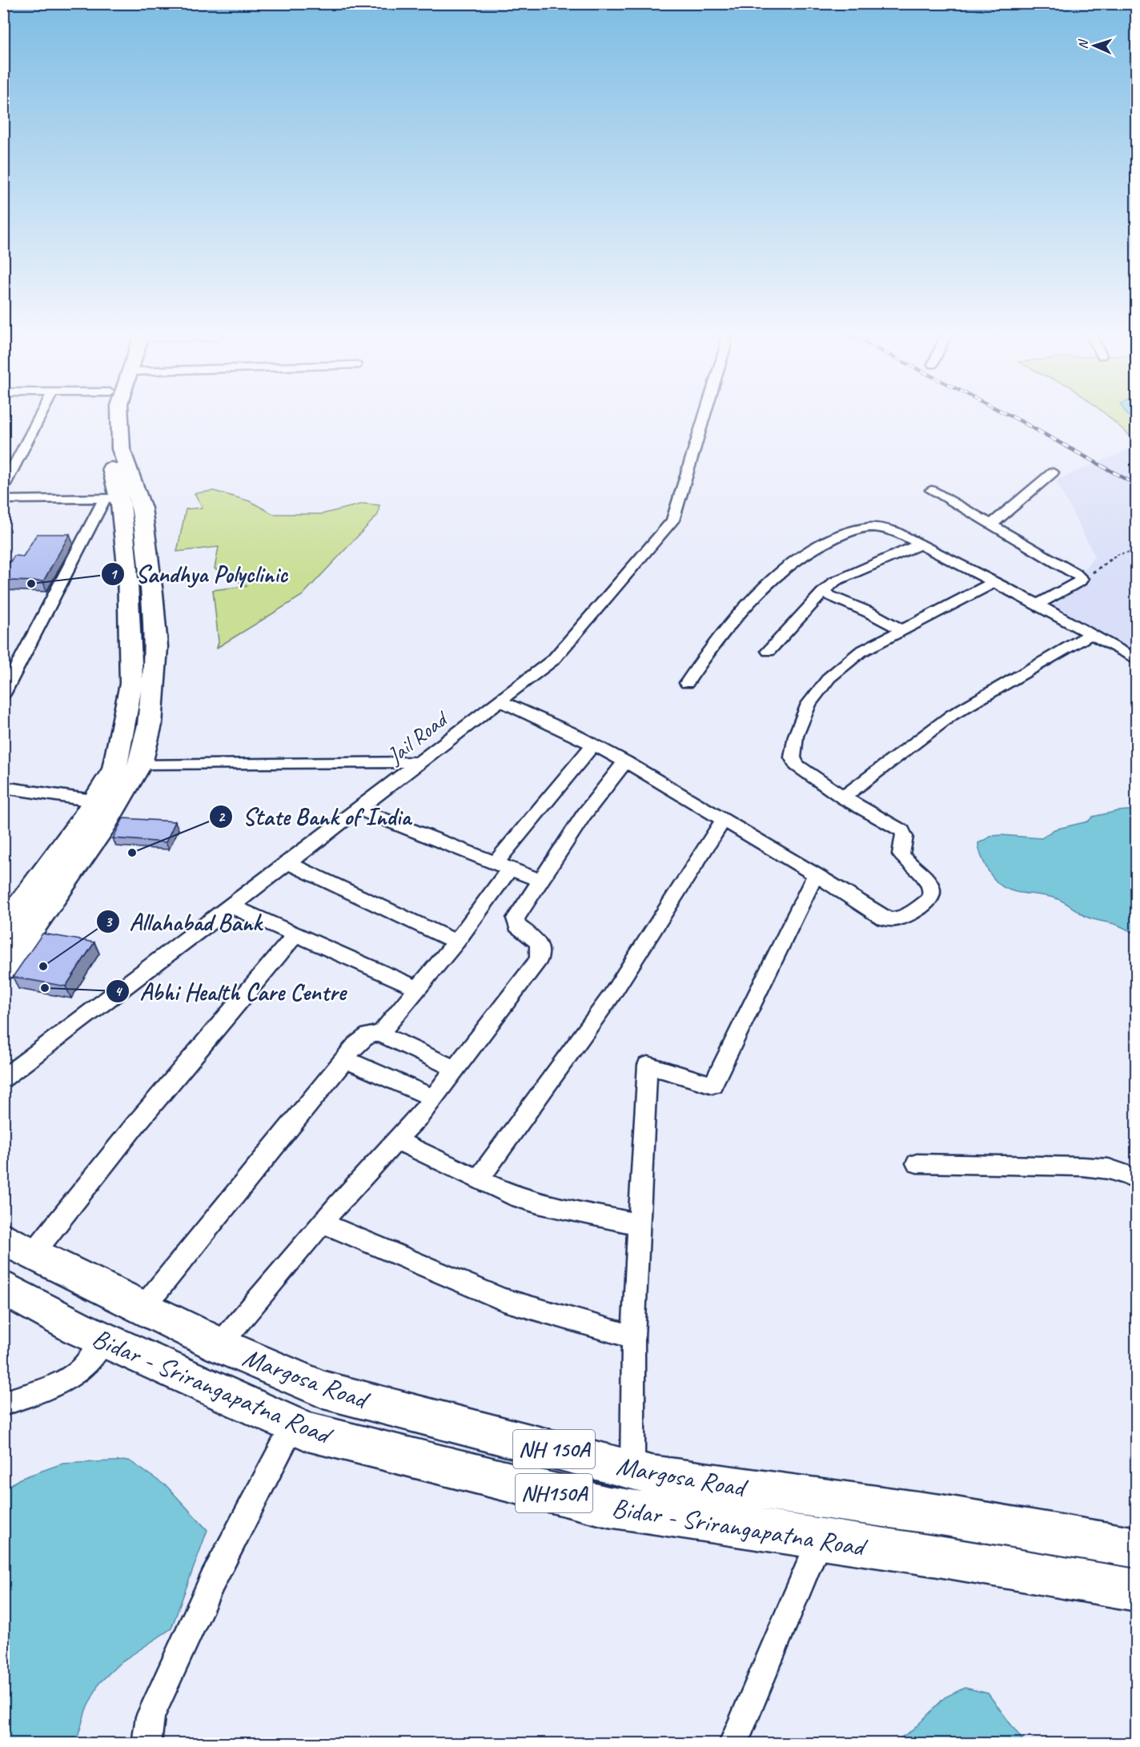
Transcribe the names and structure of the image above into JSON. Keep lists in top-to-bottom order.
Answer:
{
  "streets": {
    "main road": [
      "Margosa Road",
      "Bidar - Srirangapatna Road",
      "NH 150A",
      "NH150A"
    ],
    "street": ["Jail Road"]
  },
  "places": [
    "Sandhya Polyclinic",
    "State Bank of India",
    "Allahabad Bank",
    "Abhi Health Care Centre"
  ],
  "north": "left"
}
